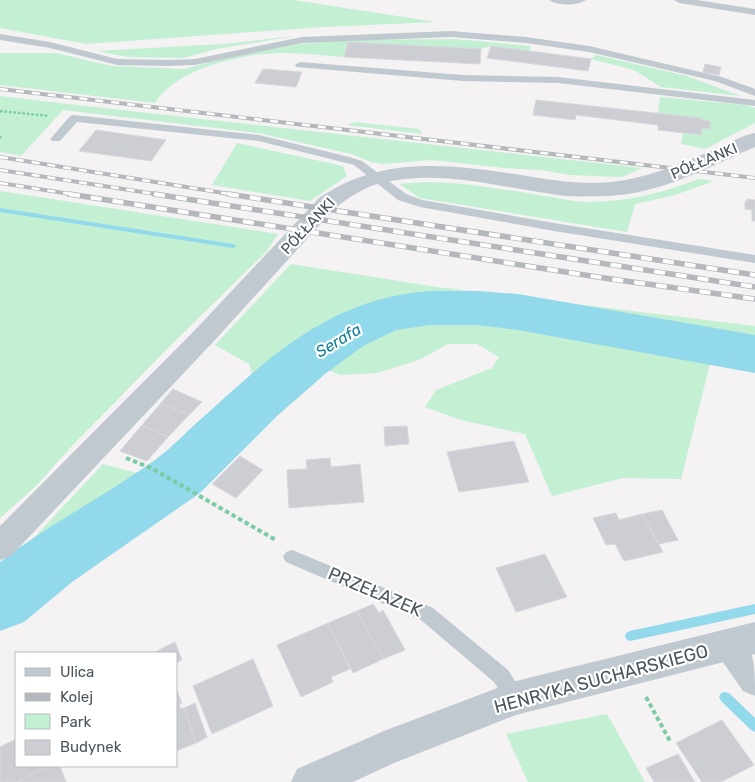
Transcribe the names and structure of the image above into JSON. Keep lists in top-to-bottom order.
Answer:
{
  "streets": {
    "street": ["PÓŁŁANKI", "HENRYKA SUCHARSKIEGO"],
    "lane": ["PRZEŁAZEK"]
  },
  "crossings": [
    ["PRZEŁAZEK", "HENRYKA SUCHARSKIEGO"]
  ],
  "water": ["Serafa"],
  "legend": [
    "Ulica",
    "Kolej",
    "Park",
    "Budynek"
  ]
}
